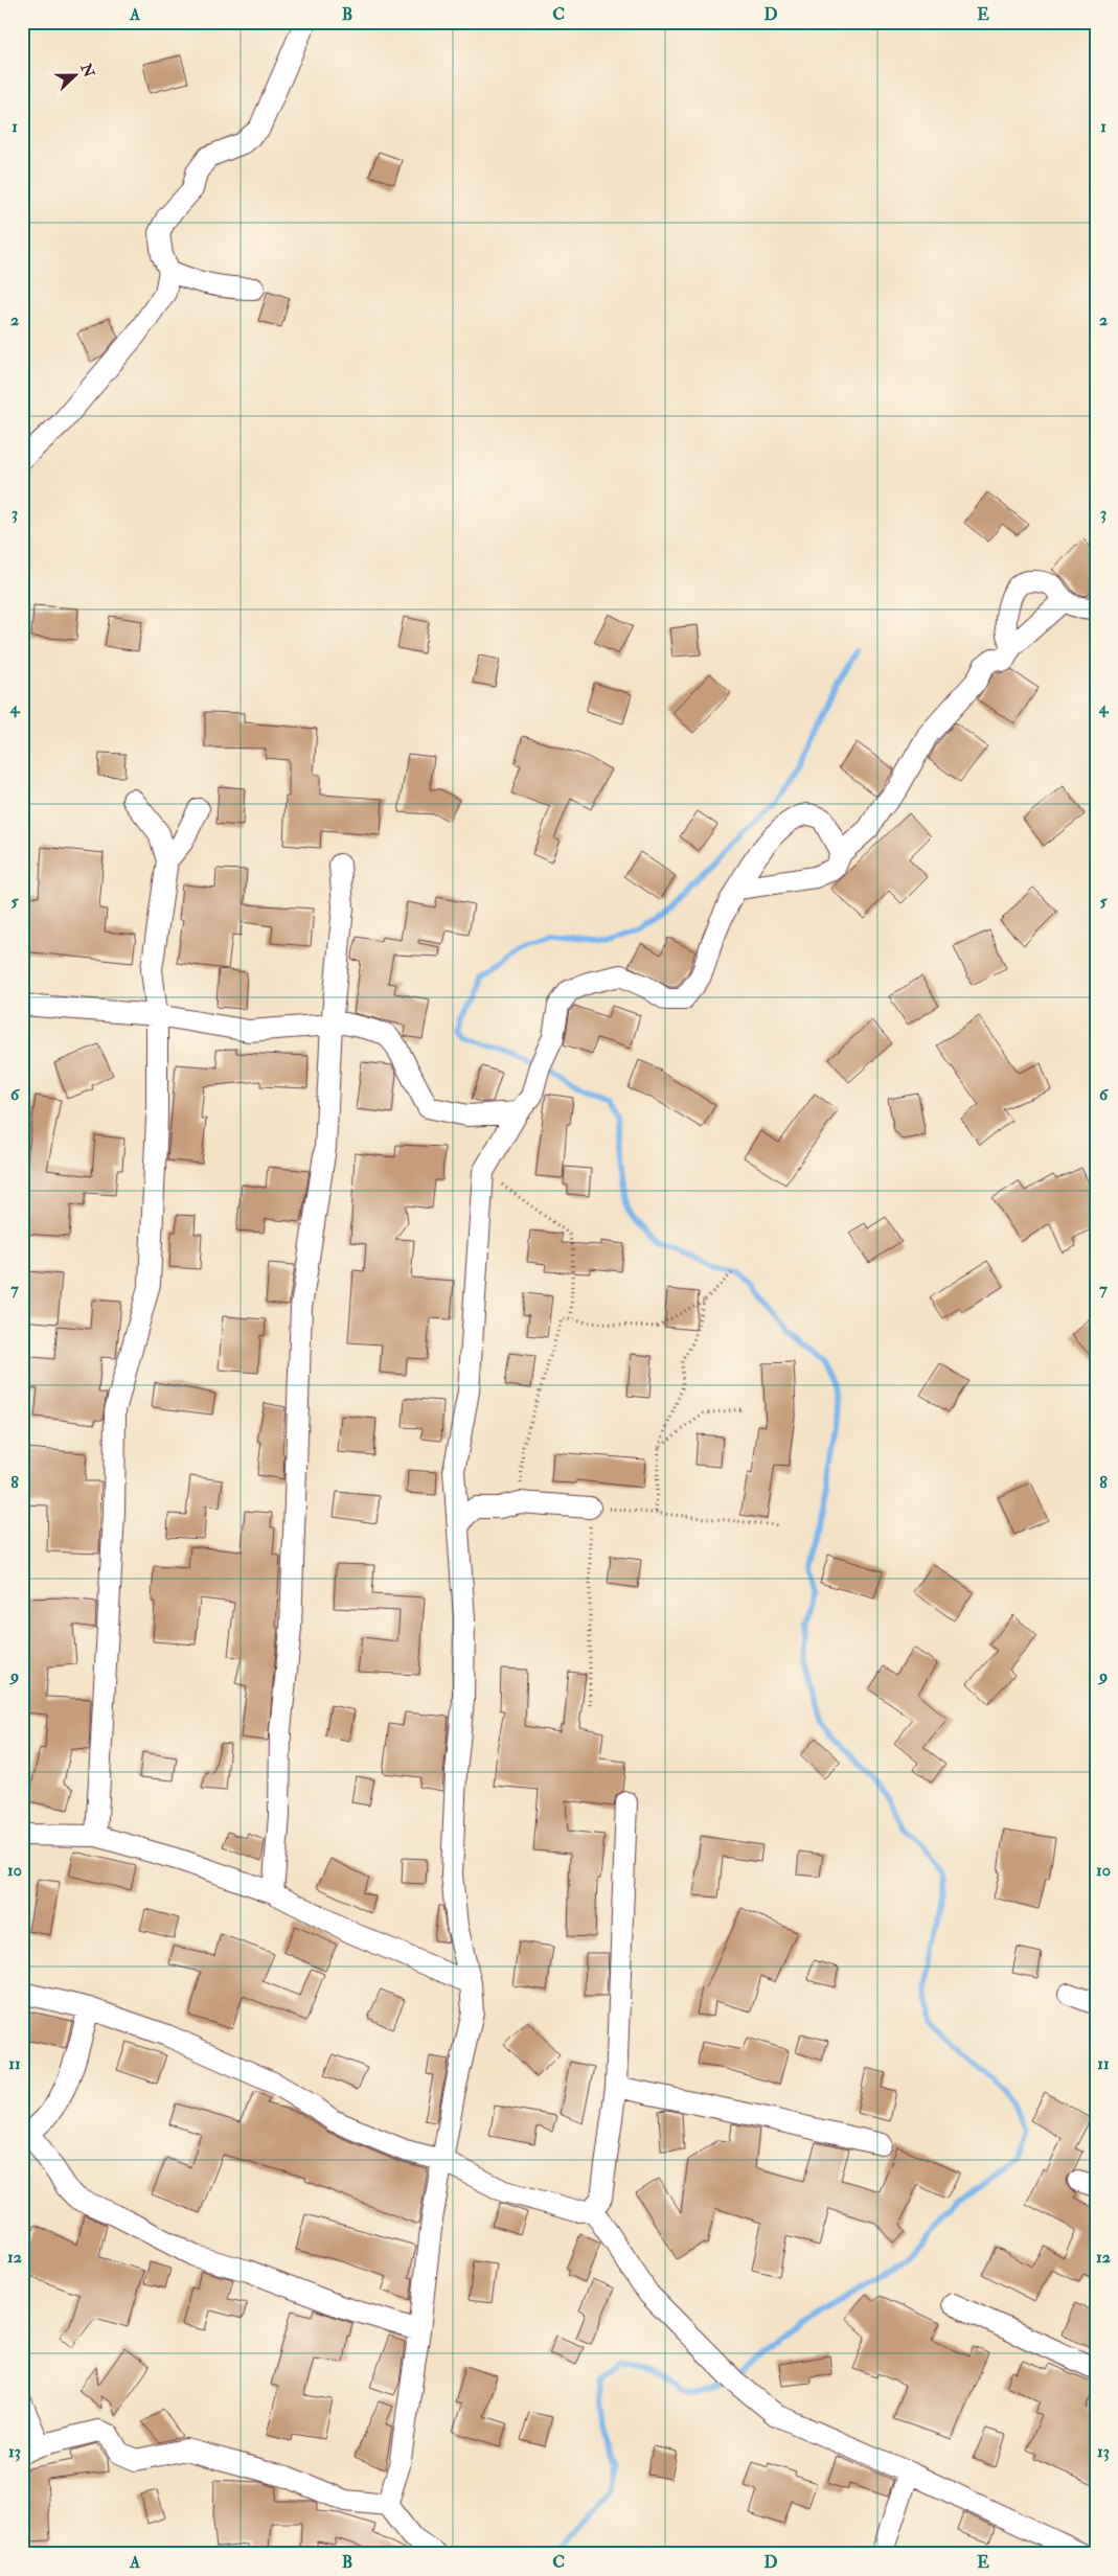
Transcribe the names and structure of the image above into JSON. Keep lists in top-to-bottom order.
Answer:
{
  "north": "right",
  "grid": {
    "columns": [
      "A",
      "B",
      "C",
      "D",
      "E"
    ],
    "rows": [
      "1",
      "2",
      "3",
      "4",
      "5",
      "6",
      "7",
      "8",
      "9",
      "10",
      "11",
      "12",
      "13"
    ]
  }
}
